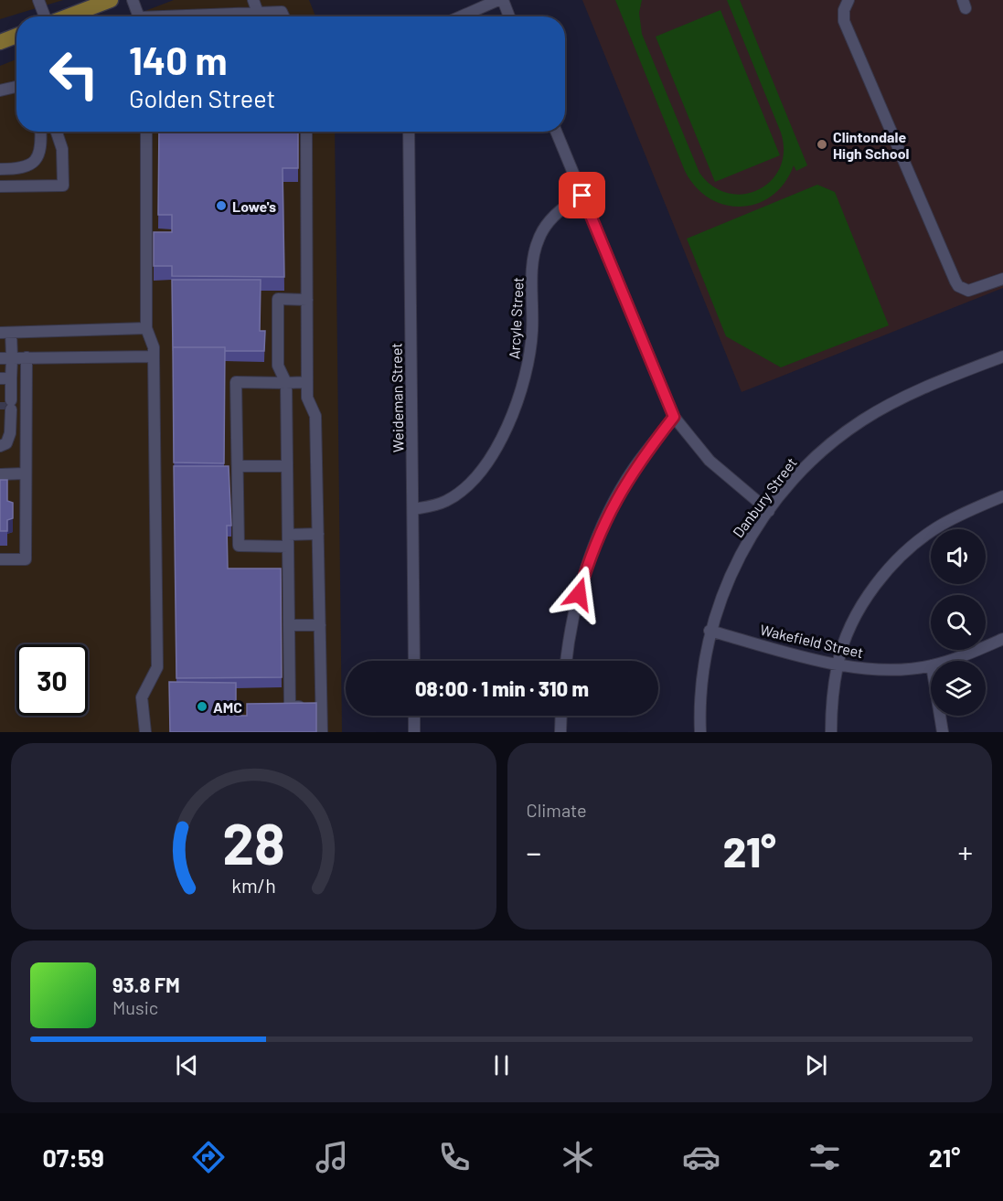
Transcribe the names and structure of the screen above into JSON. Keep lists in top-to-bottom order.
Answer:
{
  "streets": {
    "street": [
      "Arcyle Street",
      "Weideman Street",
      "Danbury Street",
      "Wakefield Street"
    ]
  },
  "crossings": [
    ["Arcyle Street", "Weideman Street"],
    ["Danbury Street", "Wakefield Street"]
  ],
  "places": ["Clintondale High School", "Lowe's", "AMC"],
  "page": {
    "turn": ["140 m", "Golden Street"],
    "limit": "30",
    "trip": "08:00 · 1 min · 310 m",
    "tile": "Climate",
    "heat": ["−", "21°", "+"],
    "song": ["93.8 FM", "Music"],
    "tabs": ["07:59", "21°"],
    "gauge": ["28", "km/h"]
  }
}
